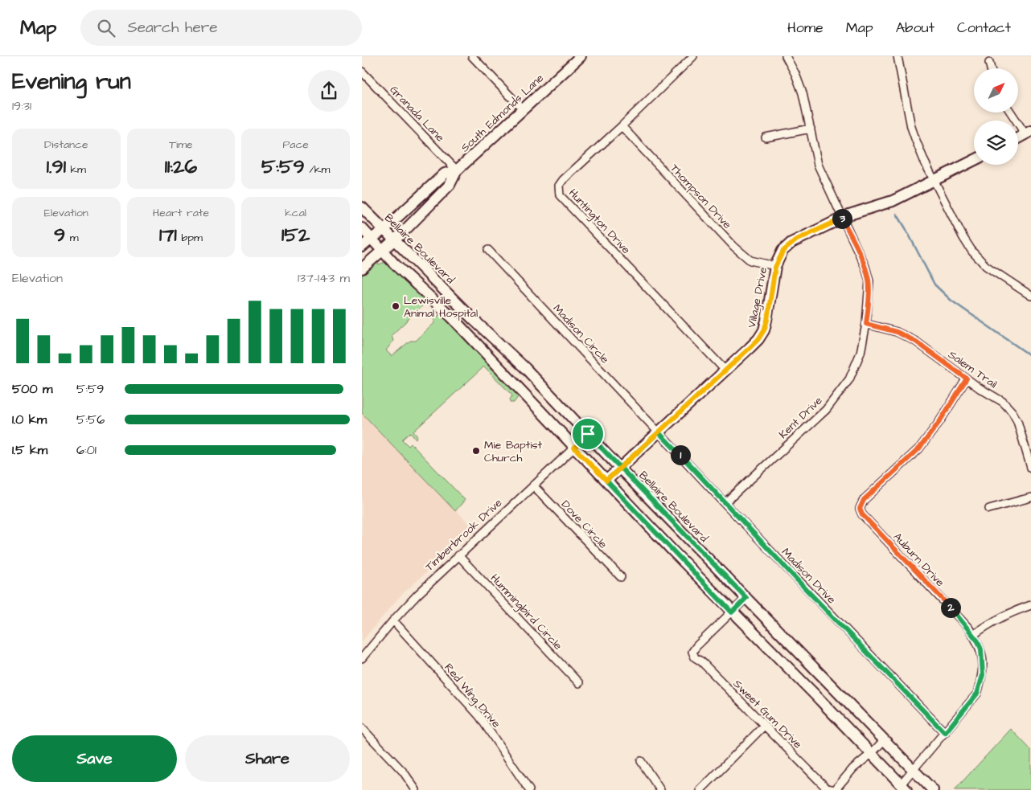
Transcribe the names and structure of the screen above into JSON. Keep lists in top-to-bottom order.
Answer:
{
  "streets": {
    "main road": [
      "South Edmonds Lane",
      "Bellaire Boulevard",
      "Village Drive",
      "Timberbrook Drive"
    ],
    "street": [
      "Granada Lane",
      "Thompson Drive",
      "Huntington Drive",
      "Madison Circle",
      "Salem Trail",
      "Kent Drive",
      "Dove Circle",
      "Auburn Drive",
      "Madison Drive",
      "Hummingbird Circle",
      "Red Wing Drive",
      "Sweet Gum Drive"
    ]
  },
  "crossings": [
    ["South Edmonds Lane", "Granada Lane"],
    ["South Edmonds Lane", "Bellaire Boulevard"],
    ["Thompson Drive", "Huntington Drive"],
    ["Thompson Drive", "Village Drive"],
    ["Huntington Drive", "Village Drive"],
    ["Bellaire Boulevard", "Village Drive"],
    ["Bellaire Boulevard", "Timberbrook Drive"],
    ["Bellaire Boulevard", "Auburn Drive"],
    ["Bellaire Boulevard", "Sweet Gum Drive"],
    ["Village Drive", "Madison Circle"],
    ["Village Drive", "Kent Drive"],
    ["Village Drive", "Madison Drive"],
    ["Madison Circle", "Madison Drive"],
    ["Salem Trail", "Kent Drive"],
    ["Salem Trail", "Auburn Drive"],
    ["Kent Drive", "Madison Drive"],
    ["Dove Circle", "Timberbrook Drive"],
    ["Timberbrook Drive", "Hummingbird Circle"],
    ["Timberbrook Drive", "Red Wing Drive"],
    ["Auburn Drive", "Madison Drive"]
  ],
  "places": ["Lewisville Animal Hospital", "Mie Baptist Church"],
  "north": "top right",
  "page": {
    "header": "Map",
    "search": "Search here",
    "nav": [
      "Home",
      "Map",
      "About",
      "Contact"
    ],
    "heading": ["Evening run", "19:31"],
    "stats": [
      ["Distance", "1.91 km"],
      ["Time", "11:26"],
      ["Pace", "5:59 /km"],
      ["Elevation", "9 m"],
      ["Heart rate", "171 bpm"],
      ["kcal", "152"]
    ],
    "pins": ["3", "1", "2"],
    "chart": ["Elevation", "137–143 m"],
    "list": [
      {
        "name": "500 m",
        "note": "5:59"
      },
      {
        "name": "1.0 km",
        "note": "5:56"
      },
      {
        "name": "1.5 km",
        "note": "6:01"
      }
    ],
    "buttons": ["Save", "Share"]
  }
}
